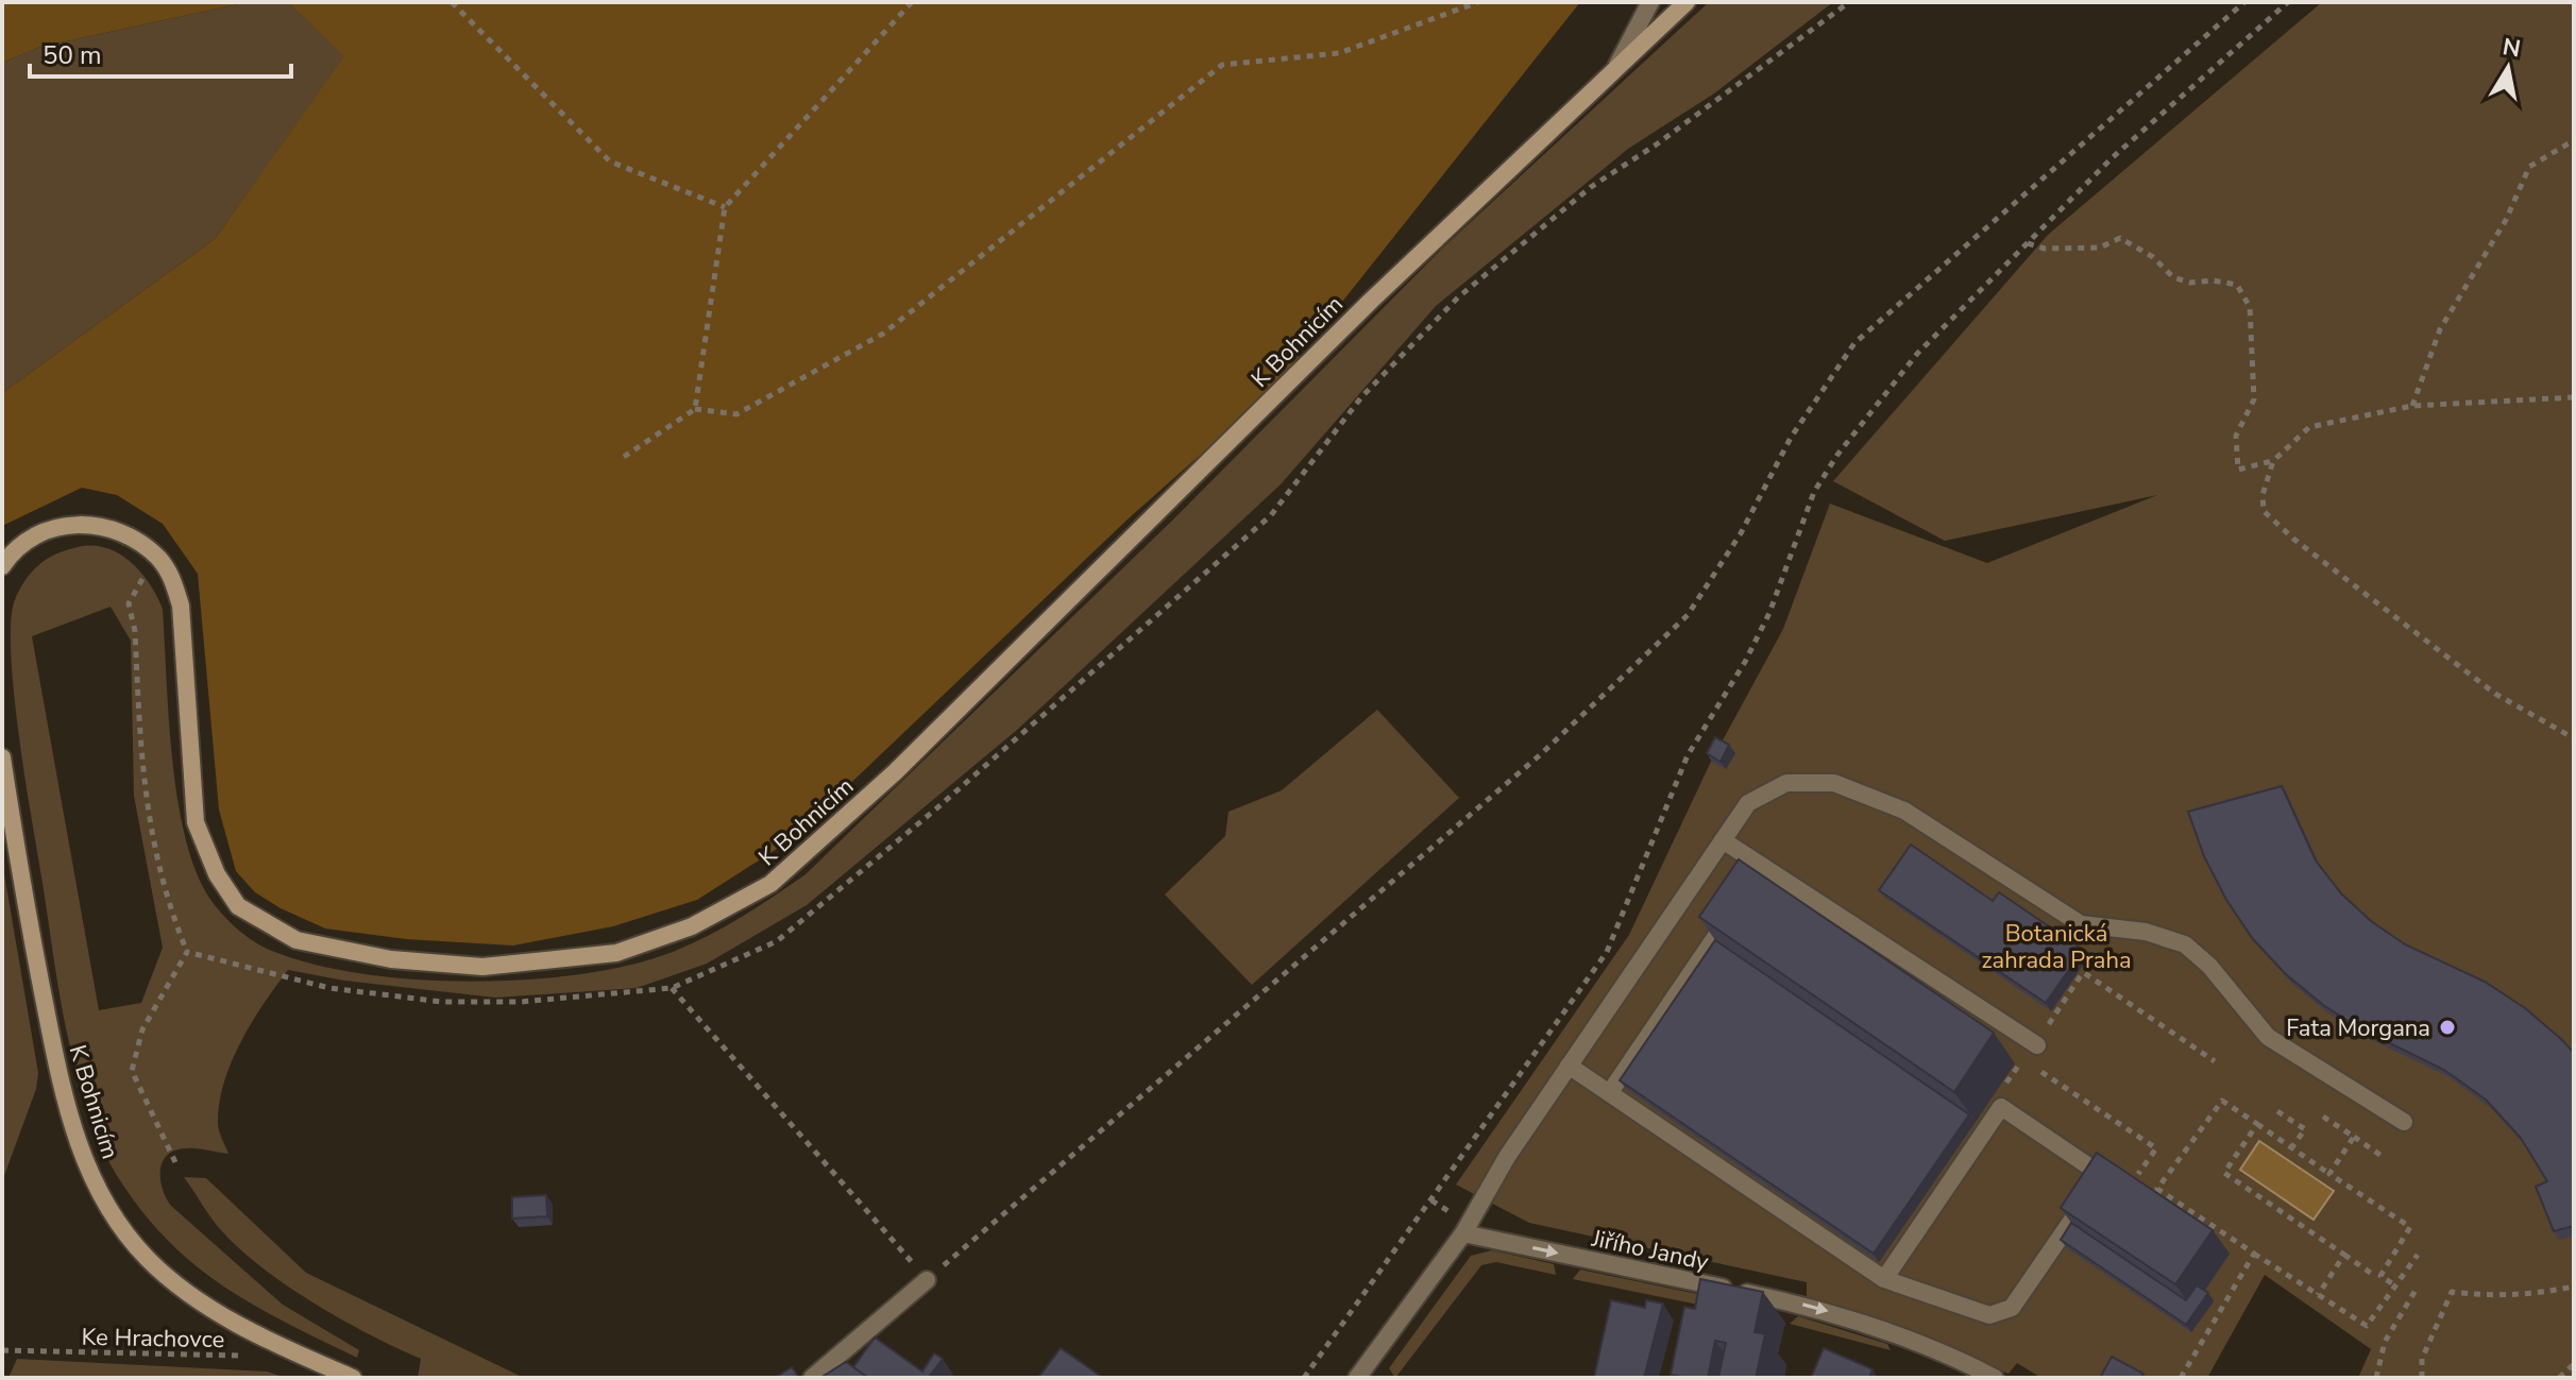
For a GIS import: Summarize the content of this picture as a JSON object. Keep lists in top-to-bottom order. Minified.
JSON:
{"streets":{"street":["K Bohnicím","Jiřího Jandy"],"path":["Ke Hrachovce"]},"parks":["Botanická zahrada Praha"],"places":["Fata Morgana"],"scale_bar":"50 m","north":"top"}
